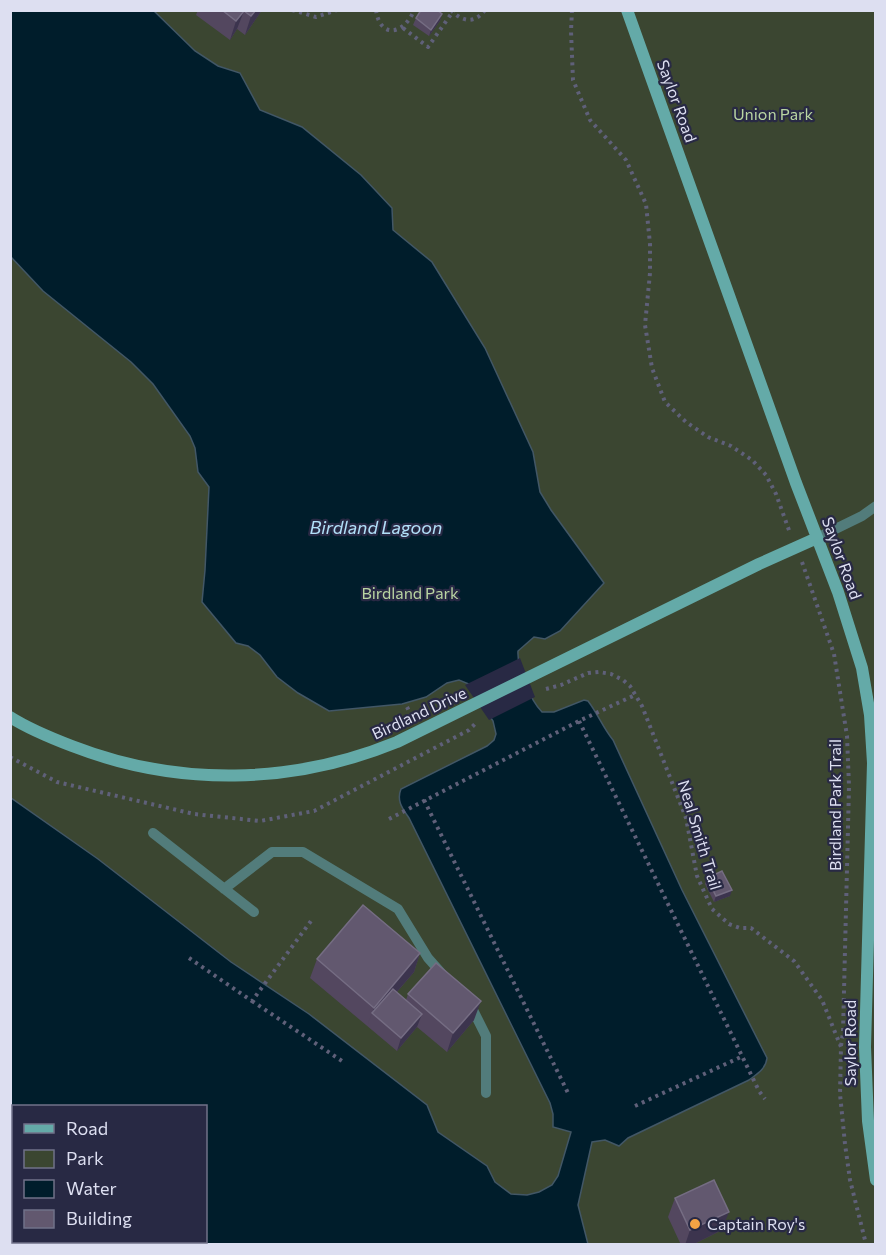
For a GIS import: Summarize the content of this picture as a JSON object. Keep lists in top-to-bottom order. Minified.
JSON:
{"streets":{"street":["Saylor Road","Birdland Drive"],"path":["Birdland Park Trail","Neal Smith Trail"]},"crossings":[["Saylor Road","Birdland Drive"],["Birdland Park Trail","Neal Smith Trail"]],"water":["Birdland Lagoon"],"parks":["Union Park","Birdland Park"],"places":["Captain Roy's"],"legend":["Road","Park","Water","Building"]}
